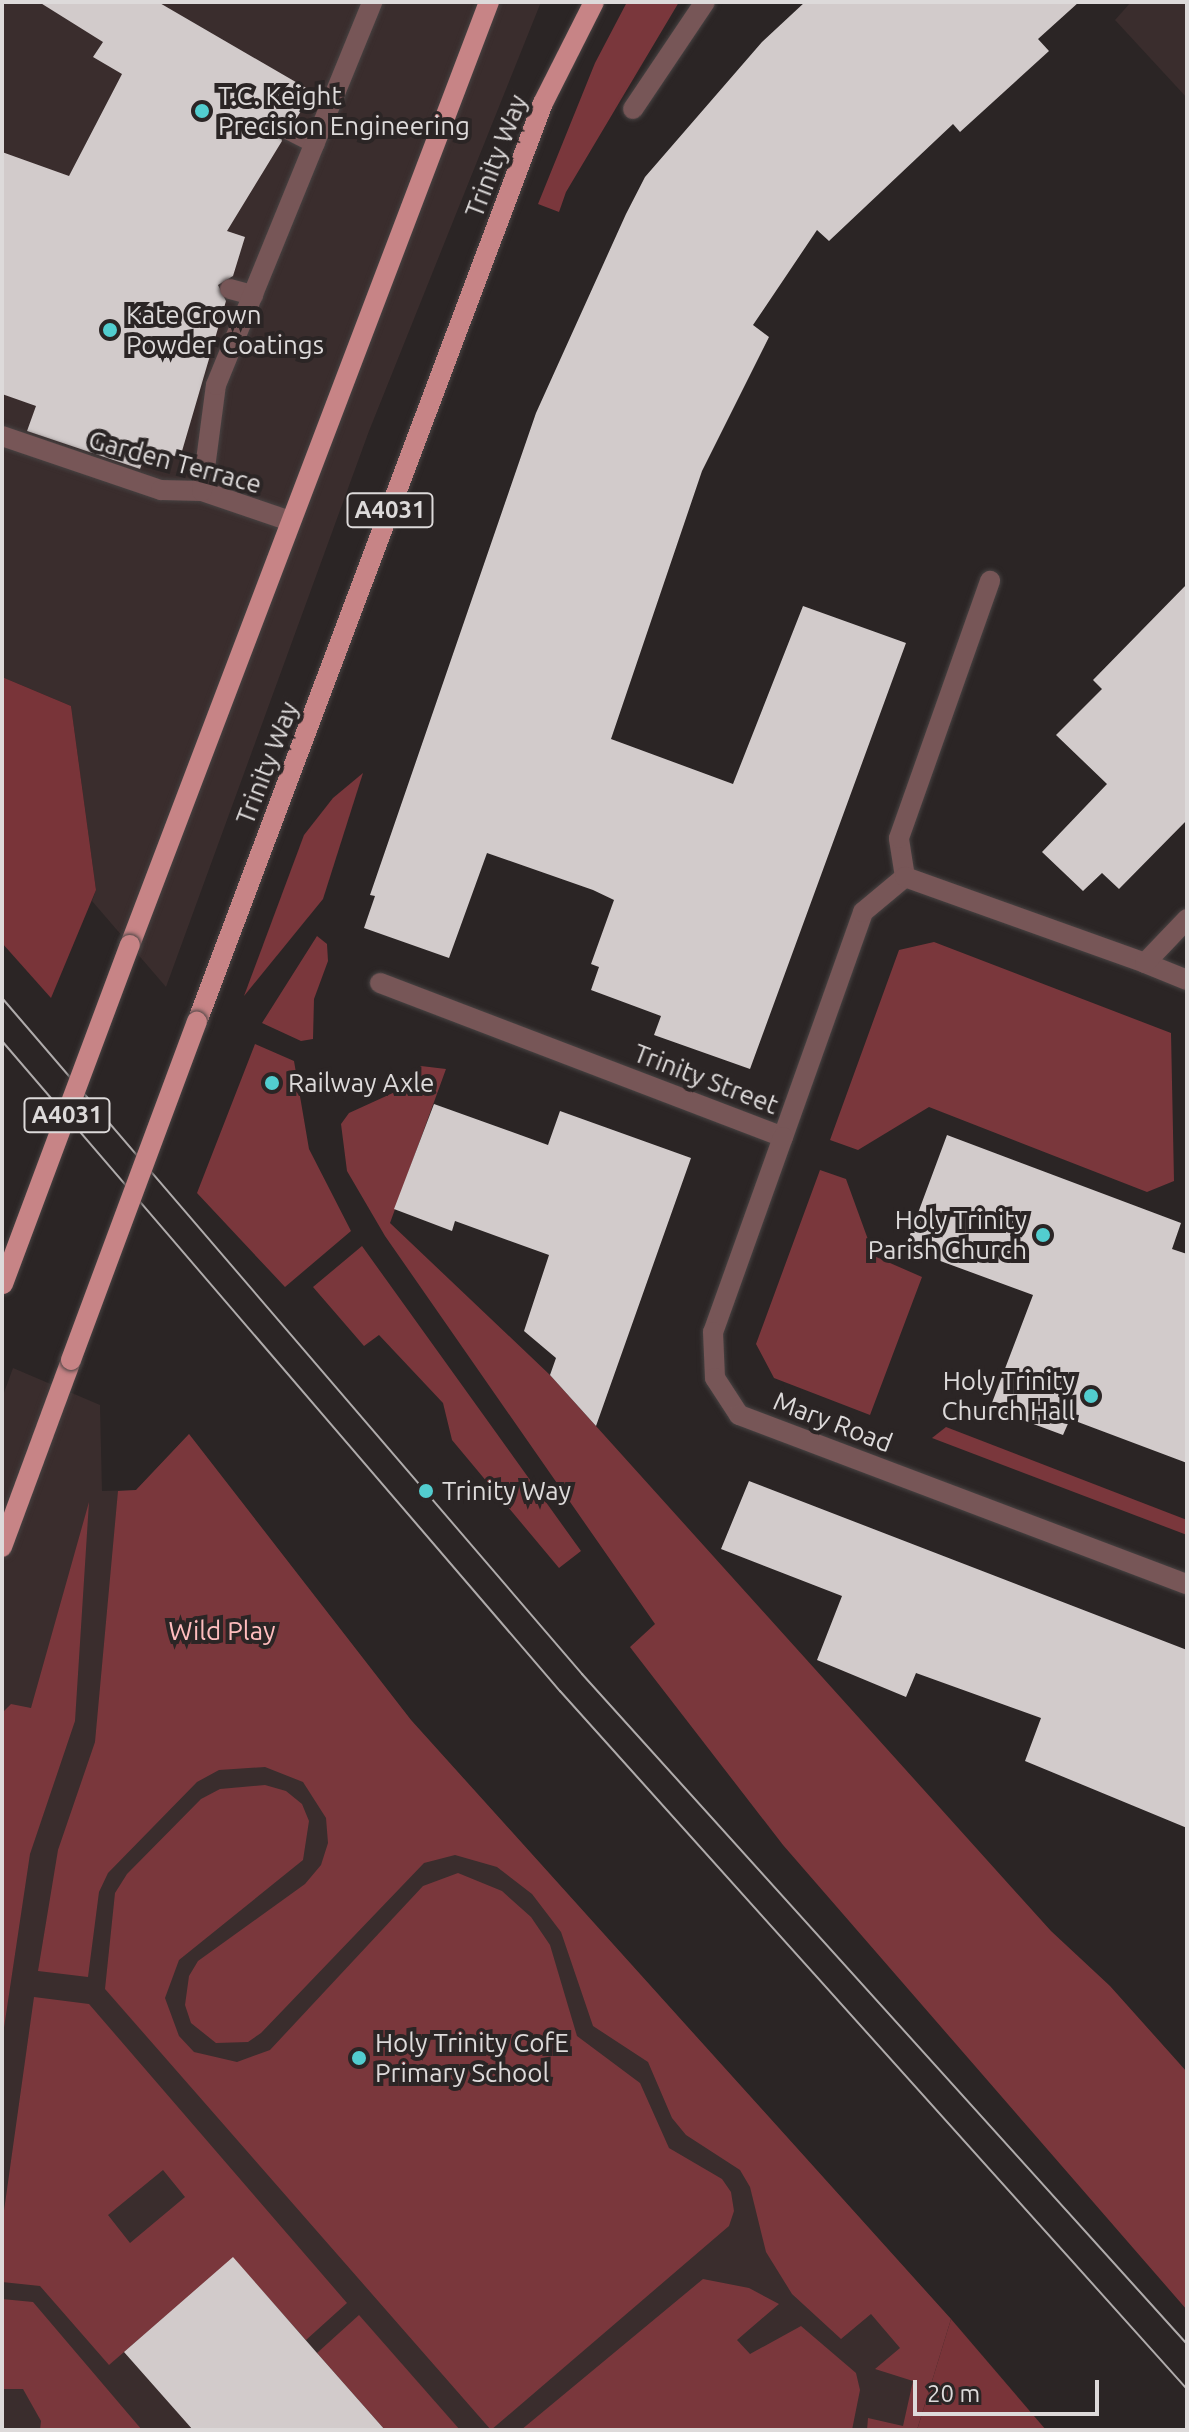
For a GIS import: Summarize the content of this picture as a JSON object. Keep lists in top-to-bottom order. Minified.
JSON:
{"streets":{"main road":["Trinity Way","A4031"],"street":["Garden Terrace","Trinity Street","Mary Road"]},"crossings":[["Garden Terrace","A4031"],["Trinity Street","Mary Road"]],"parks":["Wild Play"],"places":["T.C. Keight Precision Engineering","Kate Crown Powder Coatings","Railway Axle","Holy Trinity Parish Church","Holy Trinity Church Hall","Trinity Way","Holy Trinity CofE Primary School"],"scale_bar":"20 m"}
